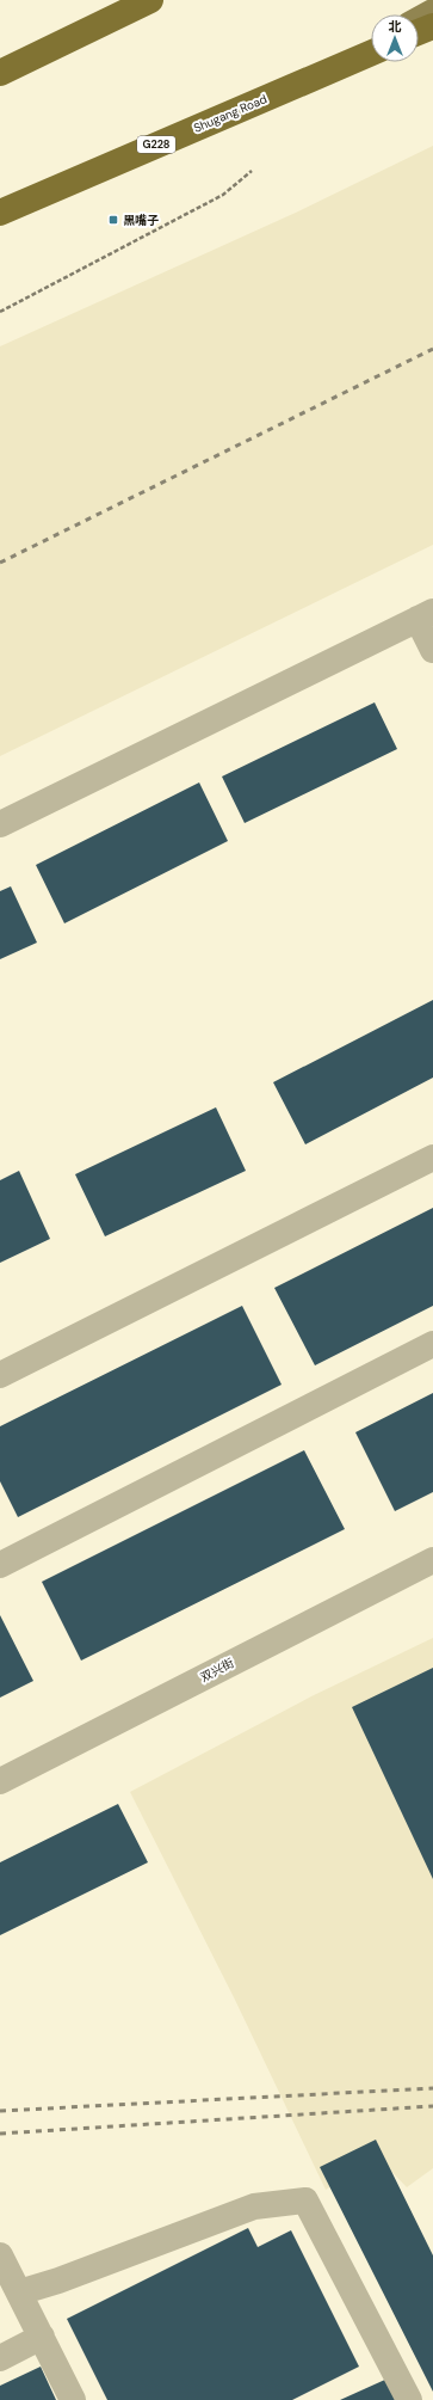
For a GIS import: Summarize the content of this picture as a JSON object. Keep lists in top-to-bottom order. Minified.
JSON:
{"streets":{"highway":["Shugang Road","G228"],"street":["双兴街"]},"places":{"transit":["黑嘴子"]},"north":"top"}
